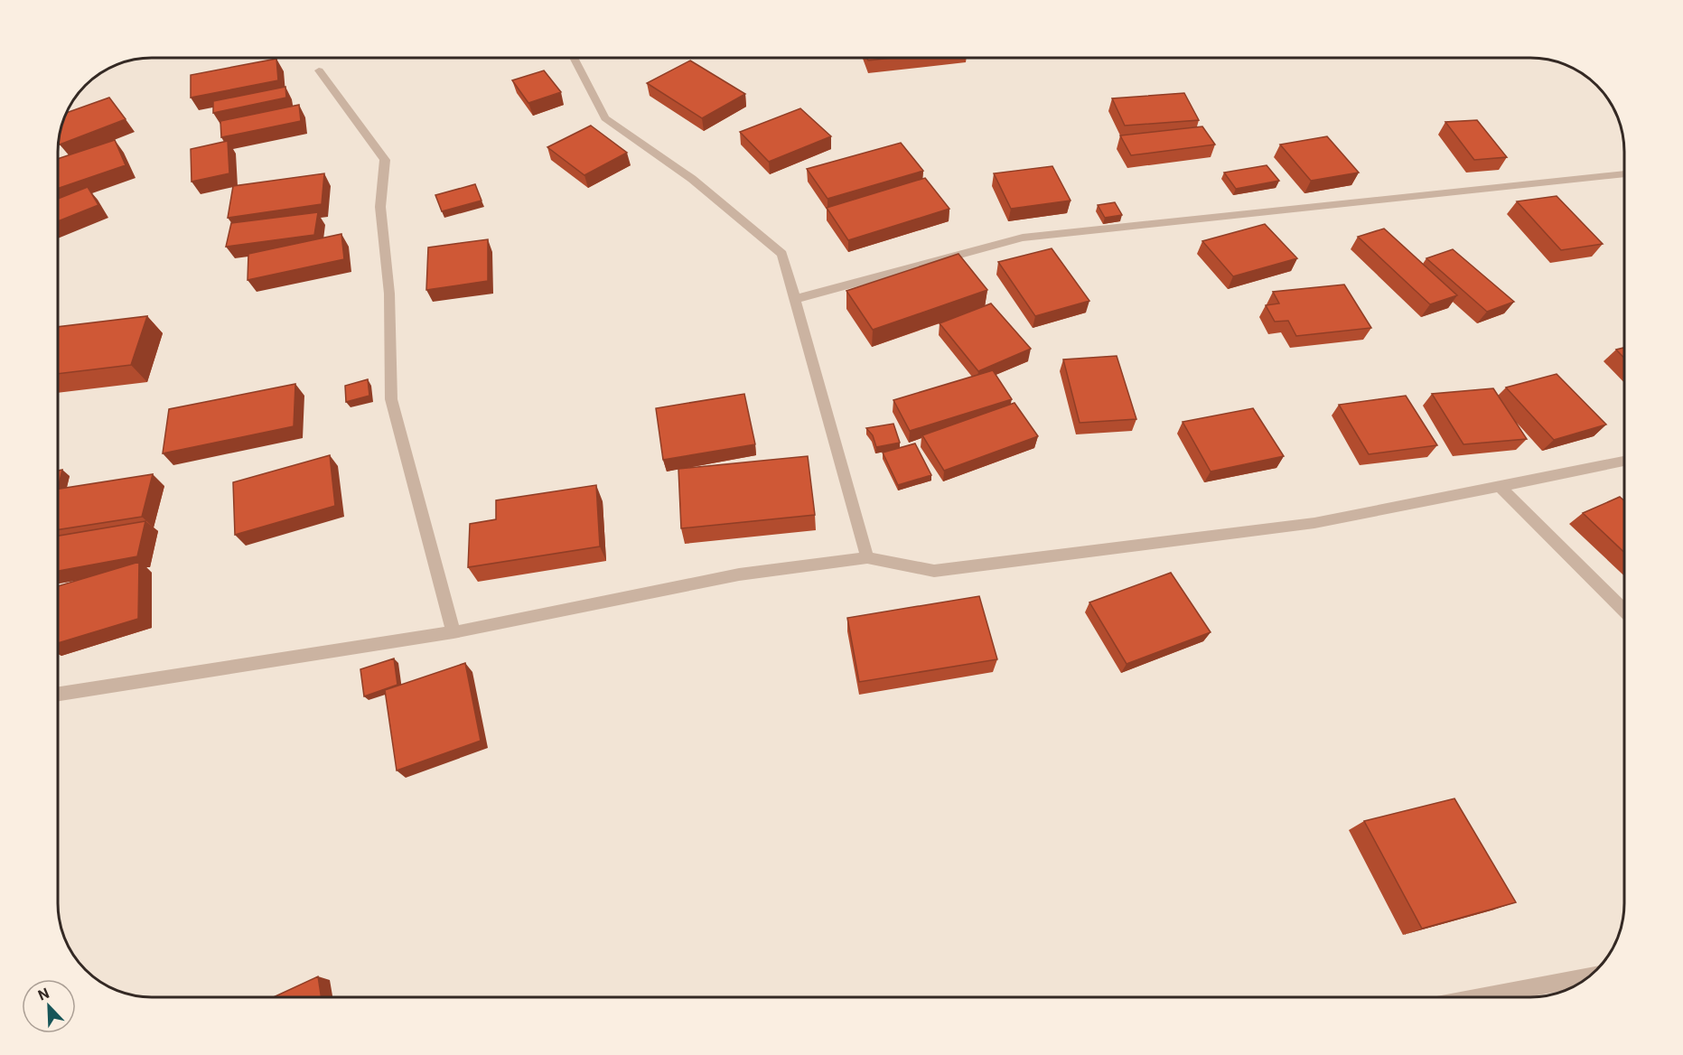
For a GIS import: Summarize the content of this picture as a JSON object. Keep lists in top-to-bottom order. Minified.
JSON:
{"north":"top left"}
